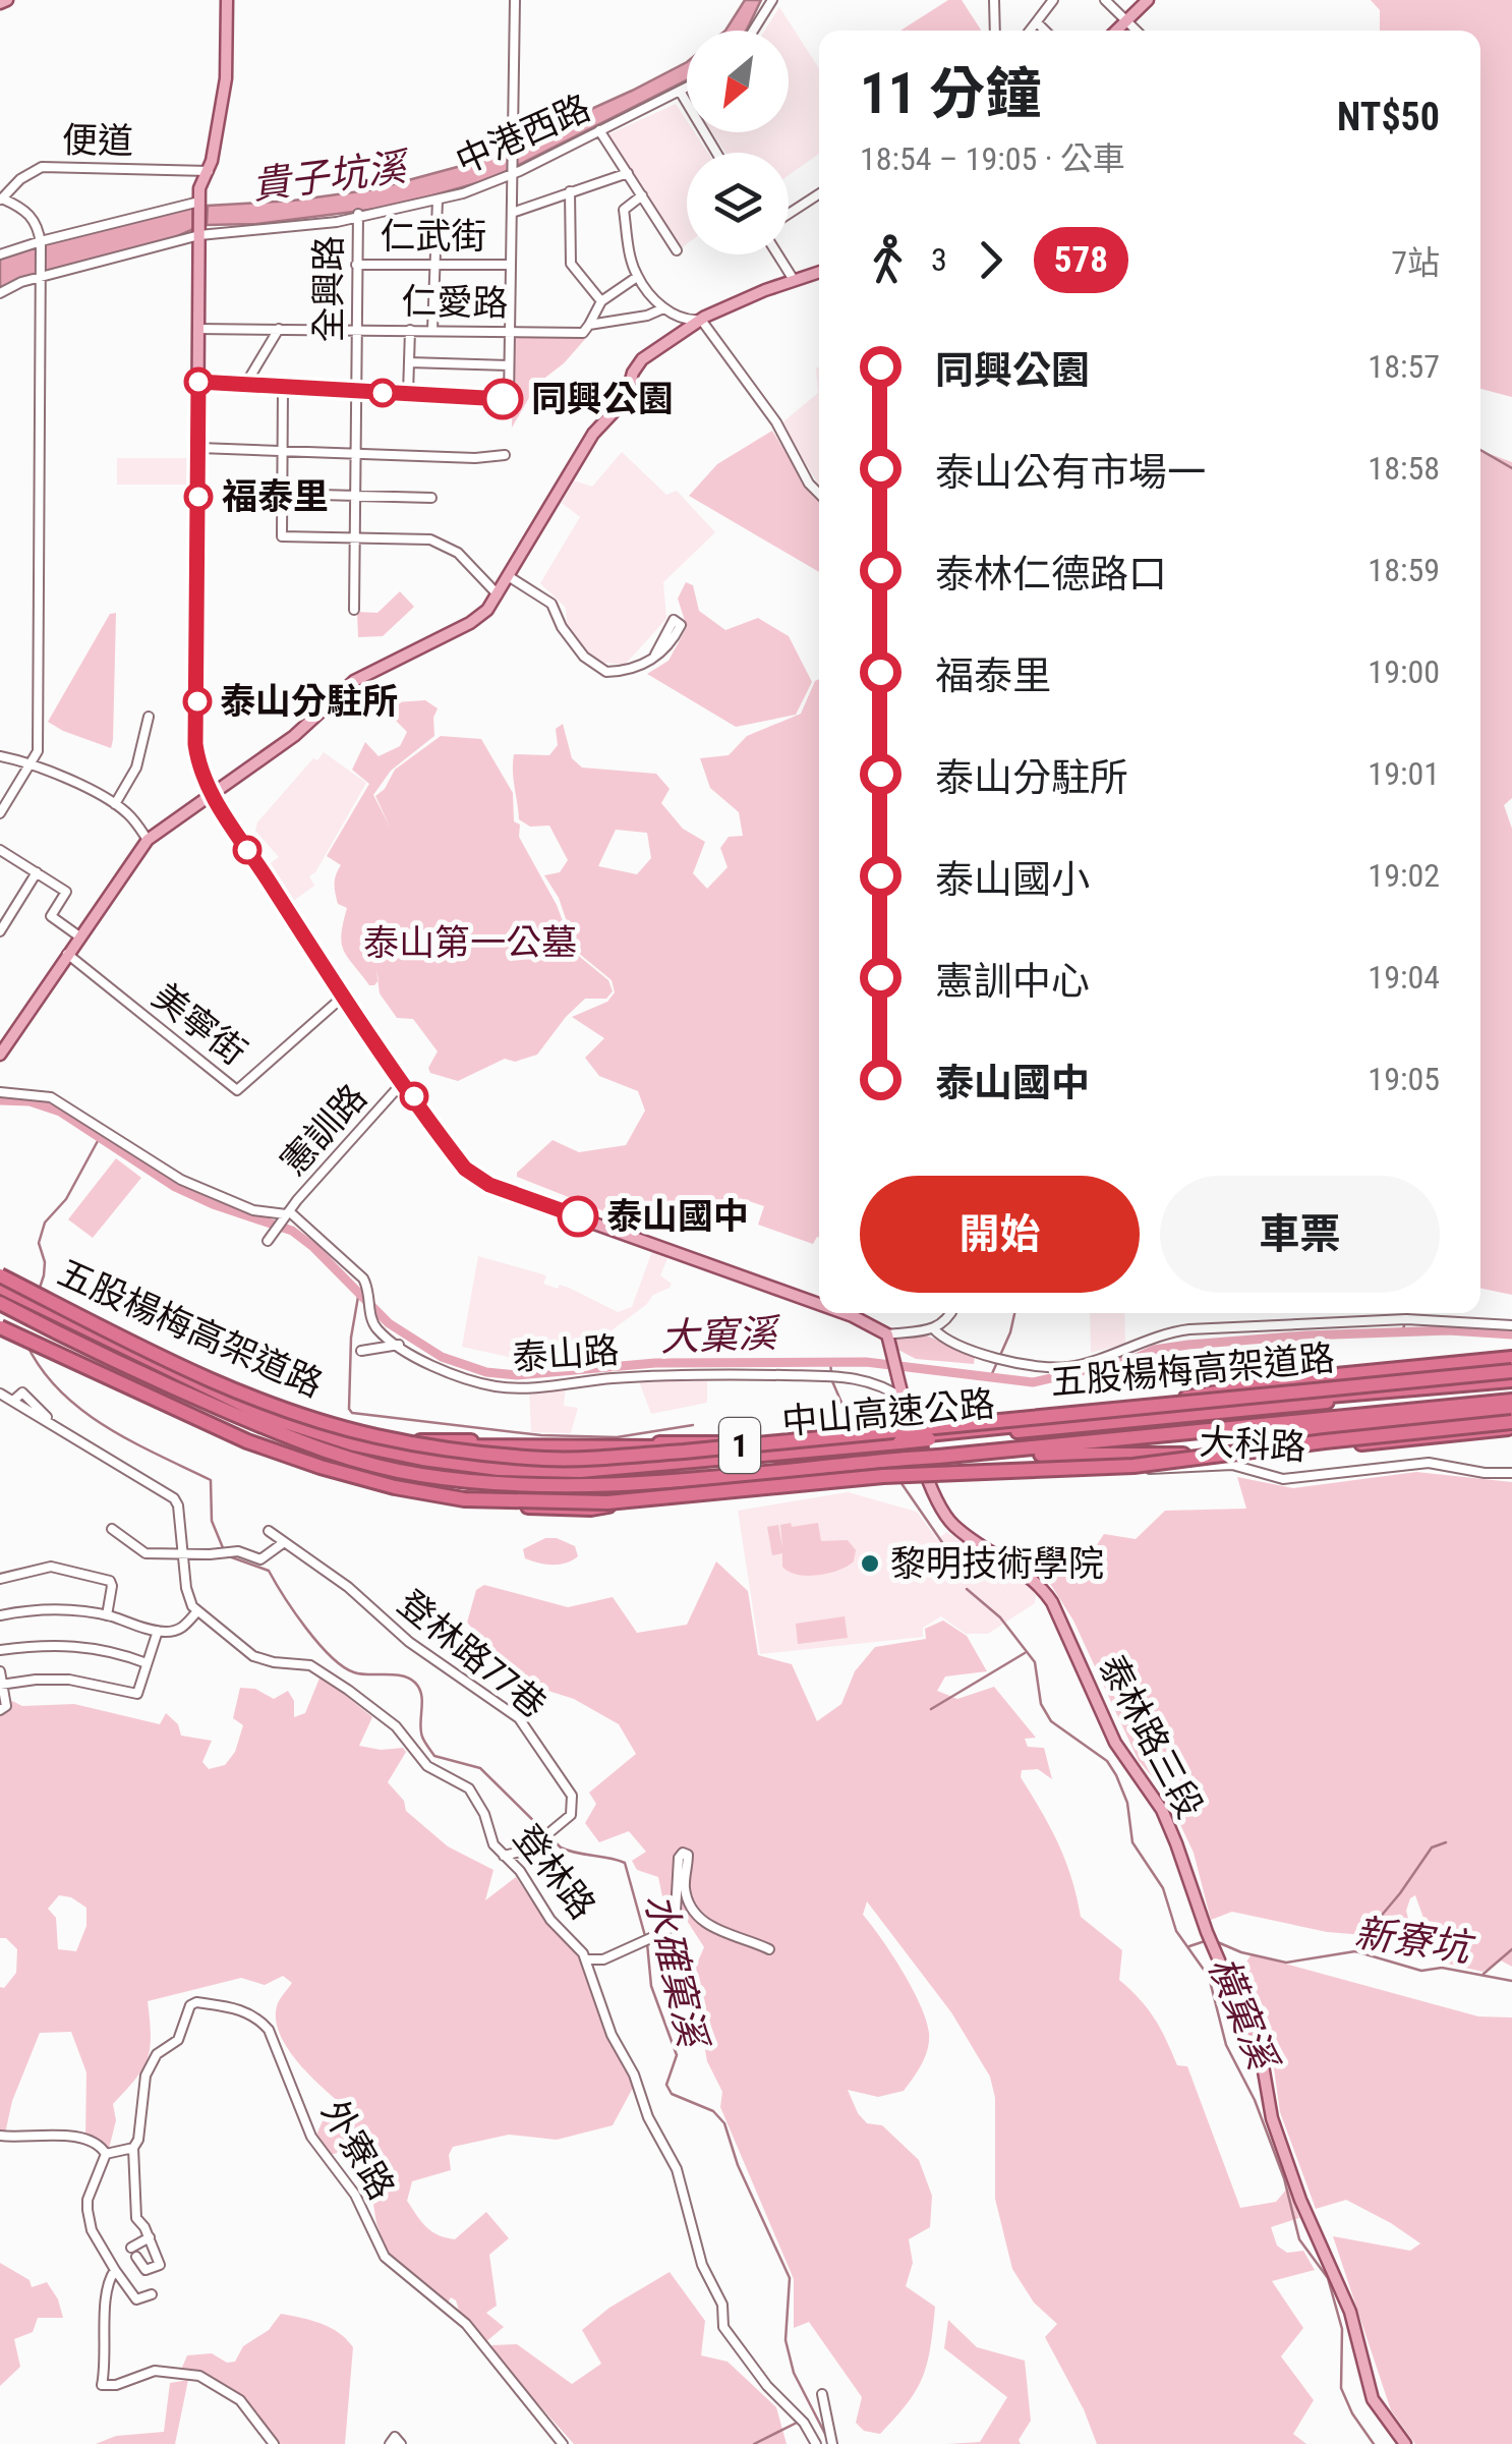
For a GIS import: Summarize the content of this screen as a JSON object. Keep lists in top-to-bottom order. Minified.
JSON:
{"streets":{"highway":["五股楊梅高架道路","中山高速公路","1"],"main road":["泰林路三段"],"street":["中港西路","便道","仁武街","全興路","仁愛路","美寧街","憲訓路","泰山路","大科路","登林路77巷","登林路","外寮路"]},"crossings":[["中港西路","全興路"],["仁武街","全興路"],["全興路","仁愛路"],["憲訓路","泰山路"],["五股楊梅高架道路","中山高速公路"],["泰山路","泰林路三段"],["大科路","泰林路三段"],["登林路77巷","登林路"]],"water":["貴子坑溪","大窠溪","新寮坑","水確窠溪","橫窠溪"],"parks":["泰山第一公墓"],"places":["同興公園","福泰里","泰山分駐所","泰山國中","黎明技術學院"],"lines":["bus line 578"],"north":"bottom left","page":{"heading":["11 分鐘","18:54 – 19:05 · 公車","NT$50"],"legs":["3","578","7站"],"list":[{"name":"同興公園","value":"18:57"},{"name":"泰山公有市場一","value":"18:58"},{"name":"泰林仁德路口","value":"18:59"},{"name":"福泰里","value":"19:00"},{"name":"泰山分駐所","value":"19:01"},{"name":"泰山國小","value":"19:02"},{"name":"憲訓中心","value":"19:04"},{"name":"泰山國中","value":"19:05"}],"buttons":["開始","車票"]}}
